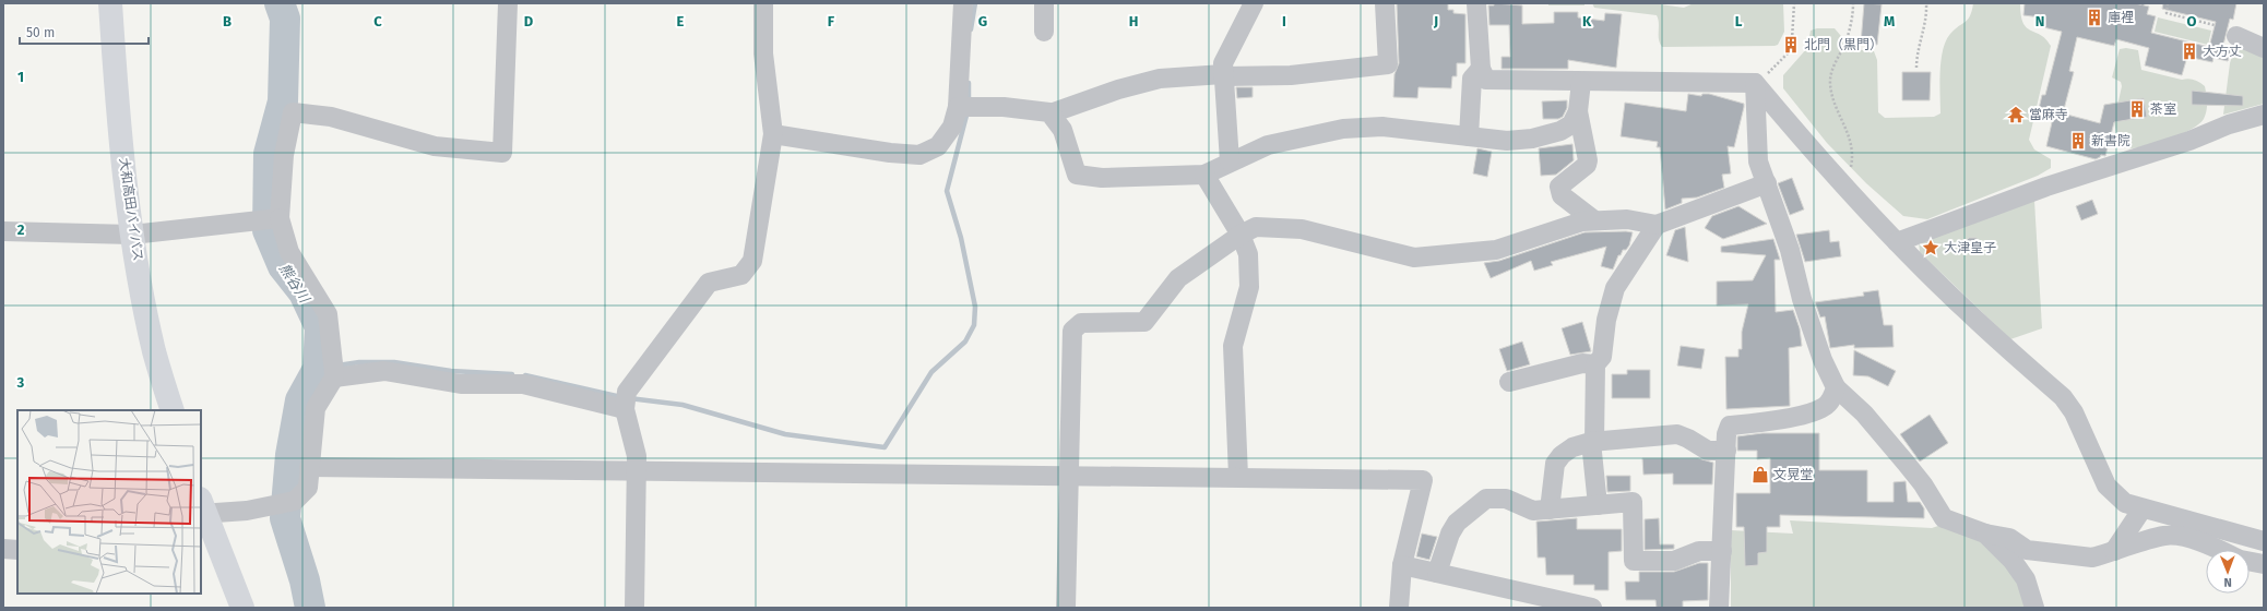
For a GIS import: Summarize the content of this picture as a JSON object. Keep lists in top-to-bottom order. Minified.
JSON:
{"streets":{"highway":["大和高田バイパス"]},"water":["熊谷川"],"places":{"building":["庫裡","北門（黒門）","大方丈","茶室","新書院"],"temple":["當麻寺"],"place":["大津皇子"],"shop":["文晃堂"]},"scale_bar":"50 m","north":"bottom","grid":{"columns":["B","C","D","E","F","G","H","I","J","K","L","M","N","O"],"rows":["1","2","3"]}}
